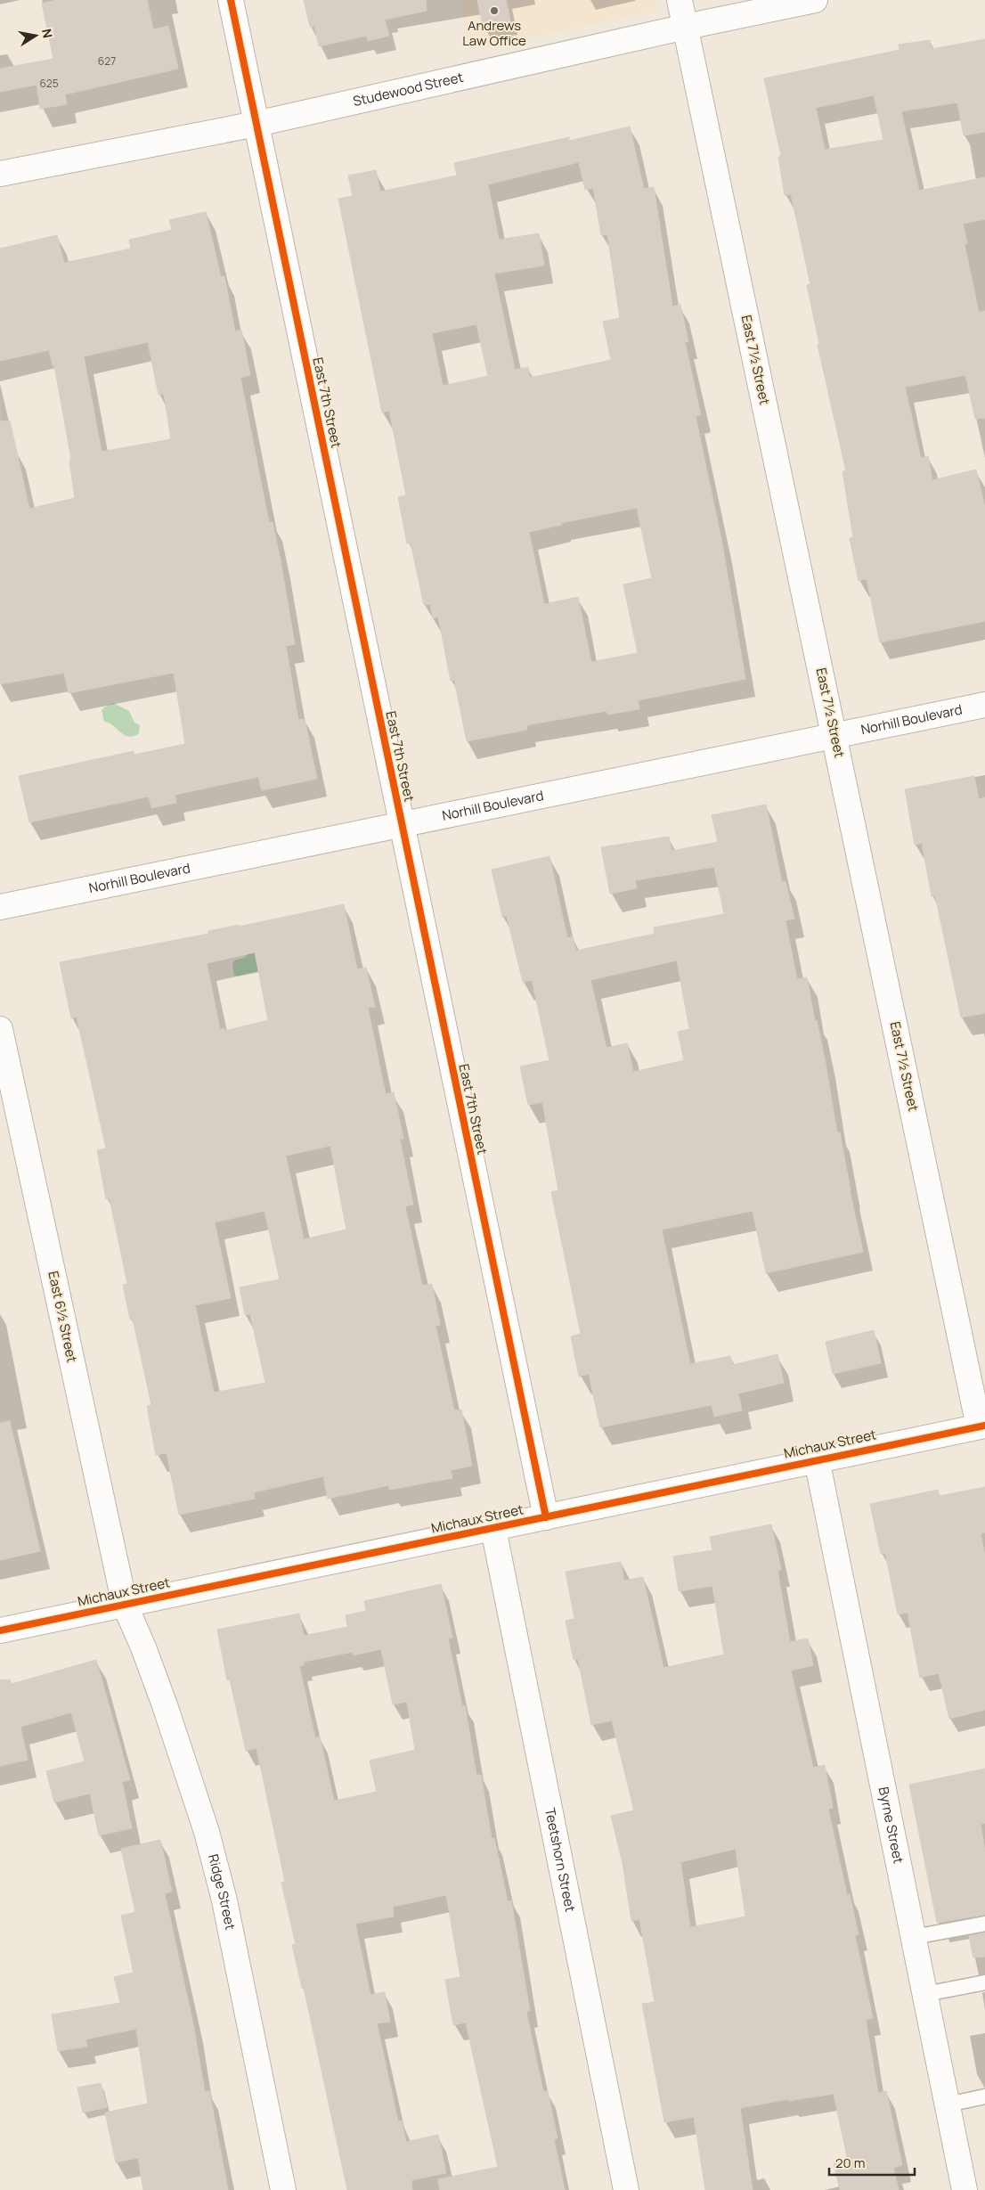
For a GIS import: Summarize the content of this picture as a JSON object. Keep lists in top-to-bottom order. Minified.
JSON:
{"streets":{"street":["Studewood Street","East 7½ Street","East 7th Street","Norhill Boulevard","East 6½ Street","Michaux Street","Byrne Street","Teetshorn Street","Ridge Street"]},"crossings":[["Studewood Street","East 7½ Street"],["Studewood Street","East 7th Street"],["East 7½ Street","Norhill Boulevard"],["East 7½ Street","Michaux Street"],["East 7th Street","Norhill Boulevard"],["East 7th Street","Michaux Street"],["East 6½ Street","Michaux Street"],["East 6½ Street","Ridge Street"],["Michaux Street","Byrne Street"],["Michaux Street","Teetshorn Street"],["Michaux Street","Ridge Street"]],"places":["Andrews Law Office"],"house_numbers":["627","625"],"scale_bar":"20 m","north":"right"}
